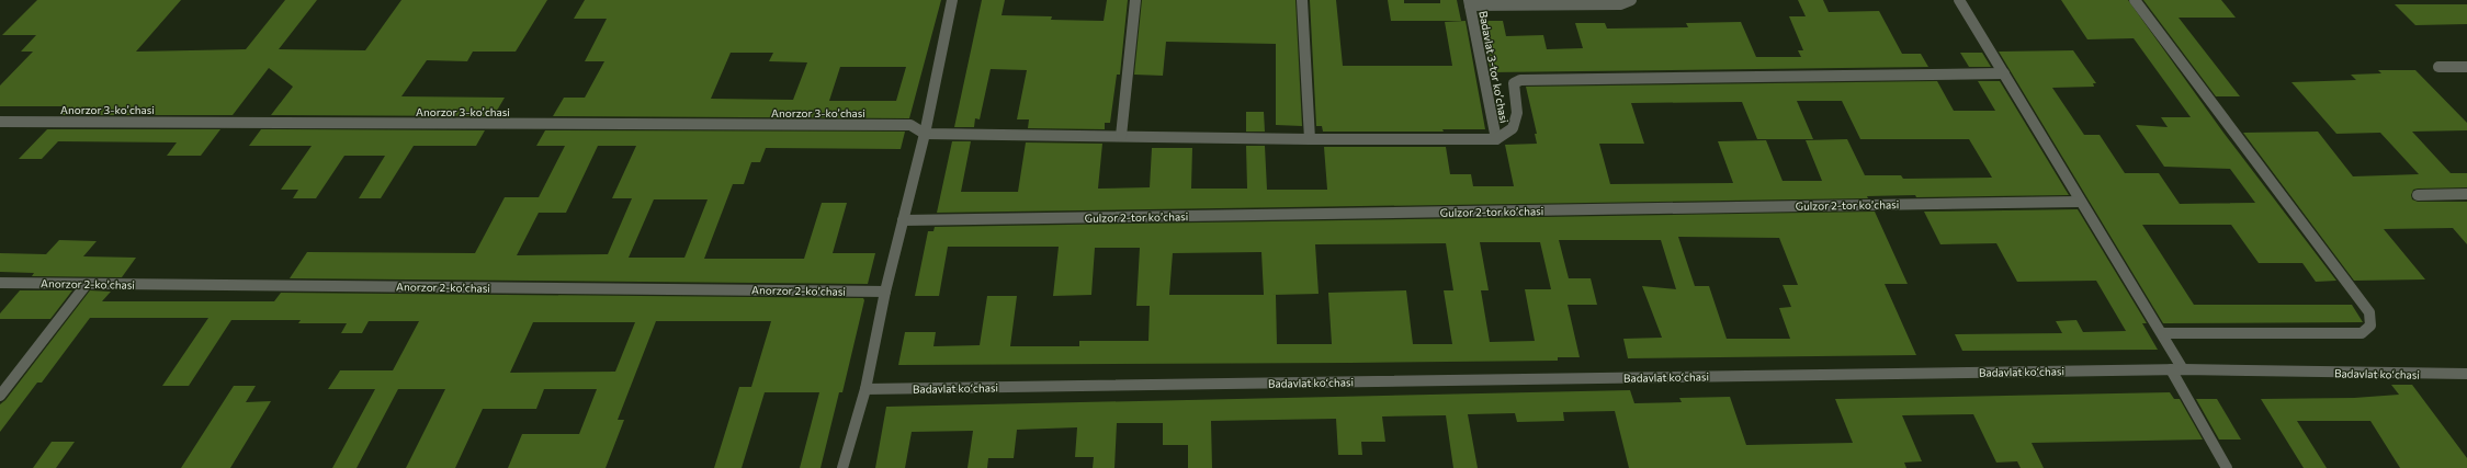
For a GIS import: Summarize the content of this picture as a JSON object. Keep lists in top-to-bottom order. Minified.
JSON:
{"streets":{"street":["Badavlat 3-tor koʼchasi","Аnorzor 3-koʼchasi","Gulzor 2-tor koʼchasi","Аnorzor 2-koʼchasi","Badavlat koʻchasi"]}}
